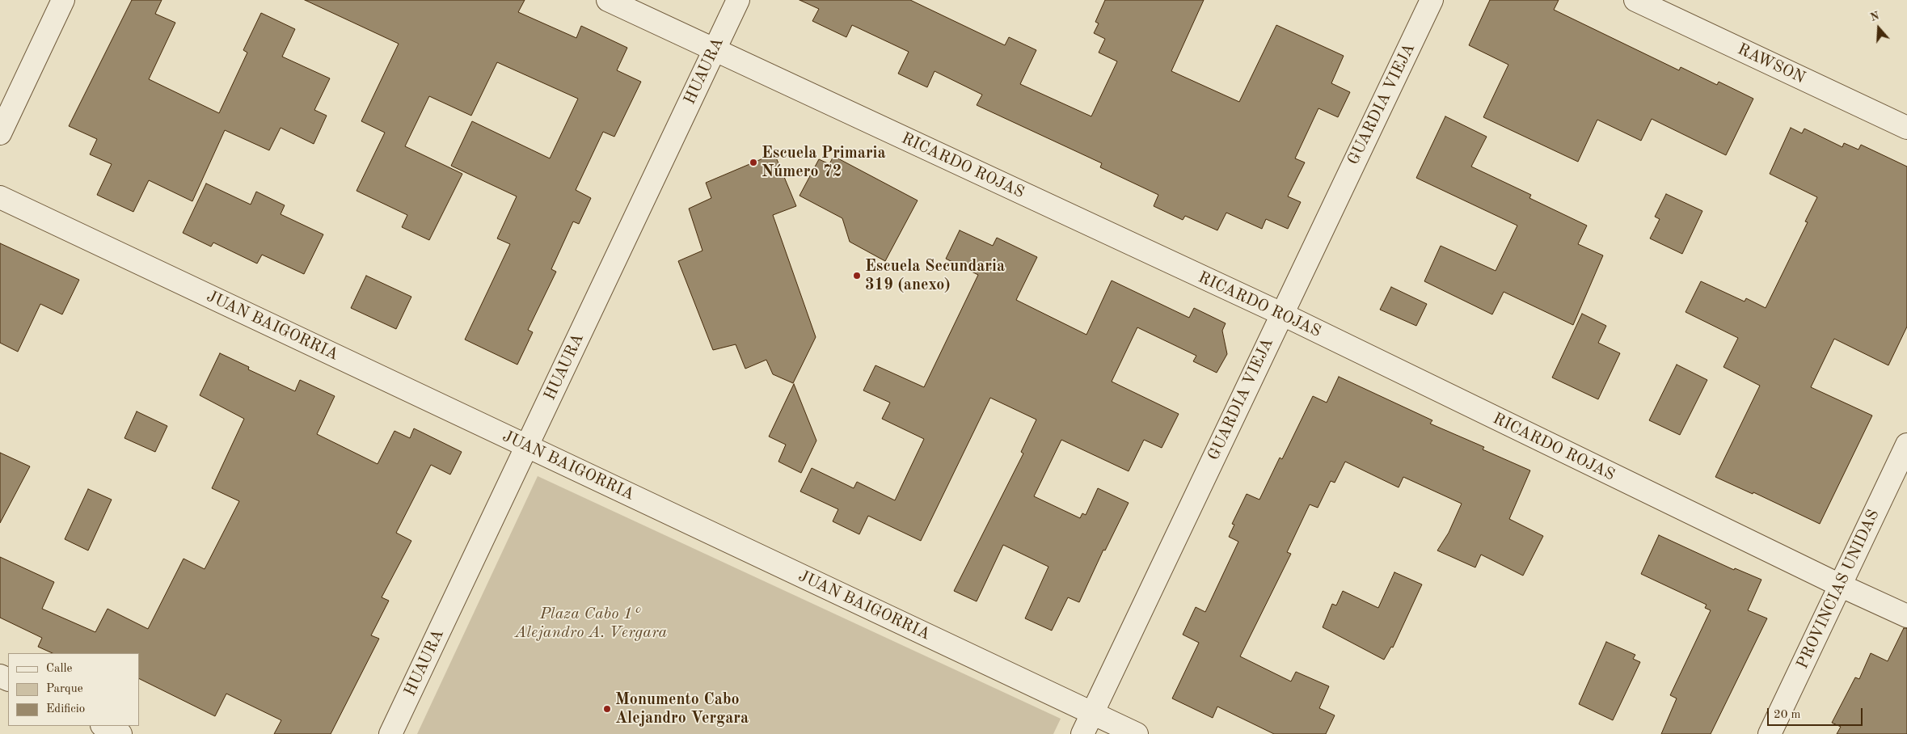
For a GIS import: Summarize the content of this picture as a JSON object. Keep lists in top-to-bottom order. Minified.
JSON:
{"streets":{"street":["RAWSON","HUAURA","GUARDIA VIEJA","RICARDO ROJAS","JUAN BAIGORRIA","PROVINCIAS UNIDAS"]},"crossings":[["HUAURA","RICARDO ROJAS"],["HUAURA","JUAN BAIGORRIA"],["GUARDIA VIEJA","RICARDO ROJAS"],["GUARDIA VIEJA","JUAN BAIGORRIA"],["RICARDO ROJAS","PROVINCIAS UNIDAS"]],"parks":["Plaza Cabo 1° Alejandro A. Vergara"],"places":["Escuela Primaria Número 72","Escuela Secundaria 319 (anexo)","Monumento Cabo Alejandro Vergara"],"legend":["Calle","Parque","Edificio"],"scale_bar":"20 m","north":"top"}
